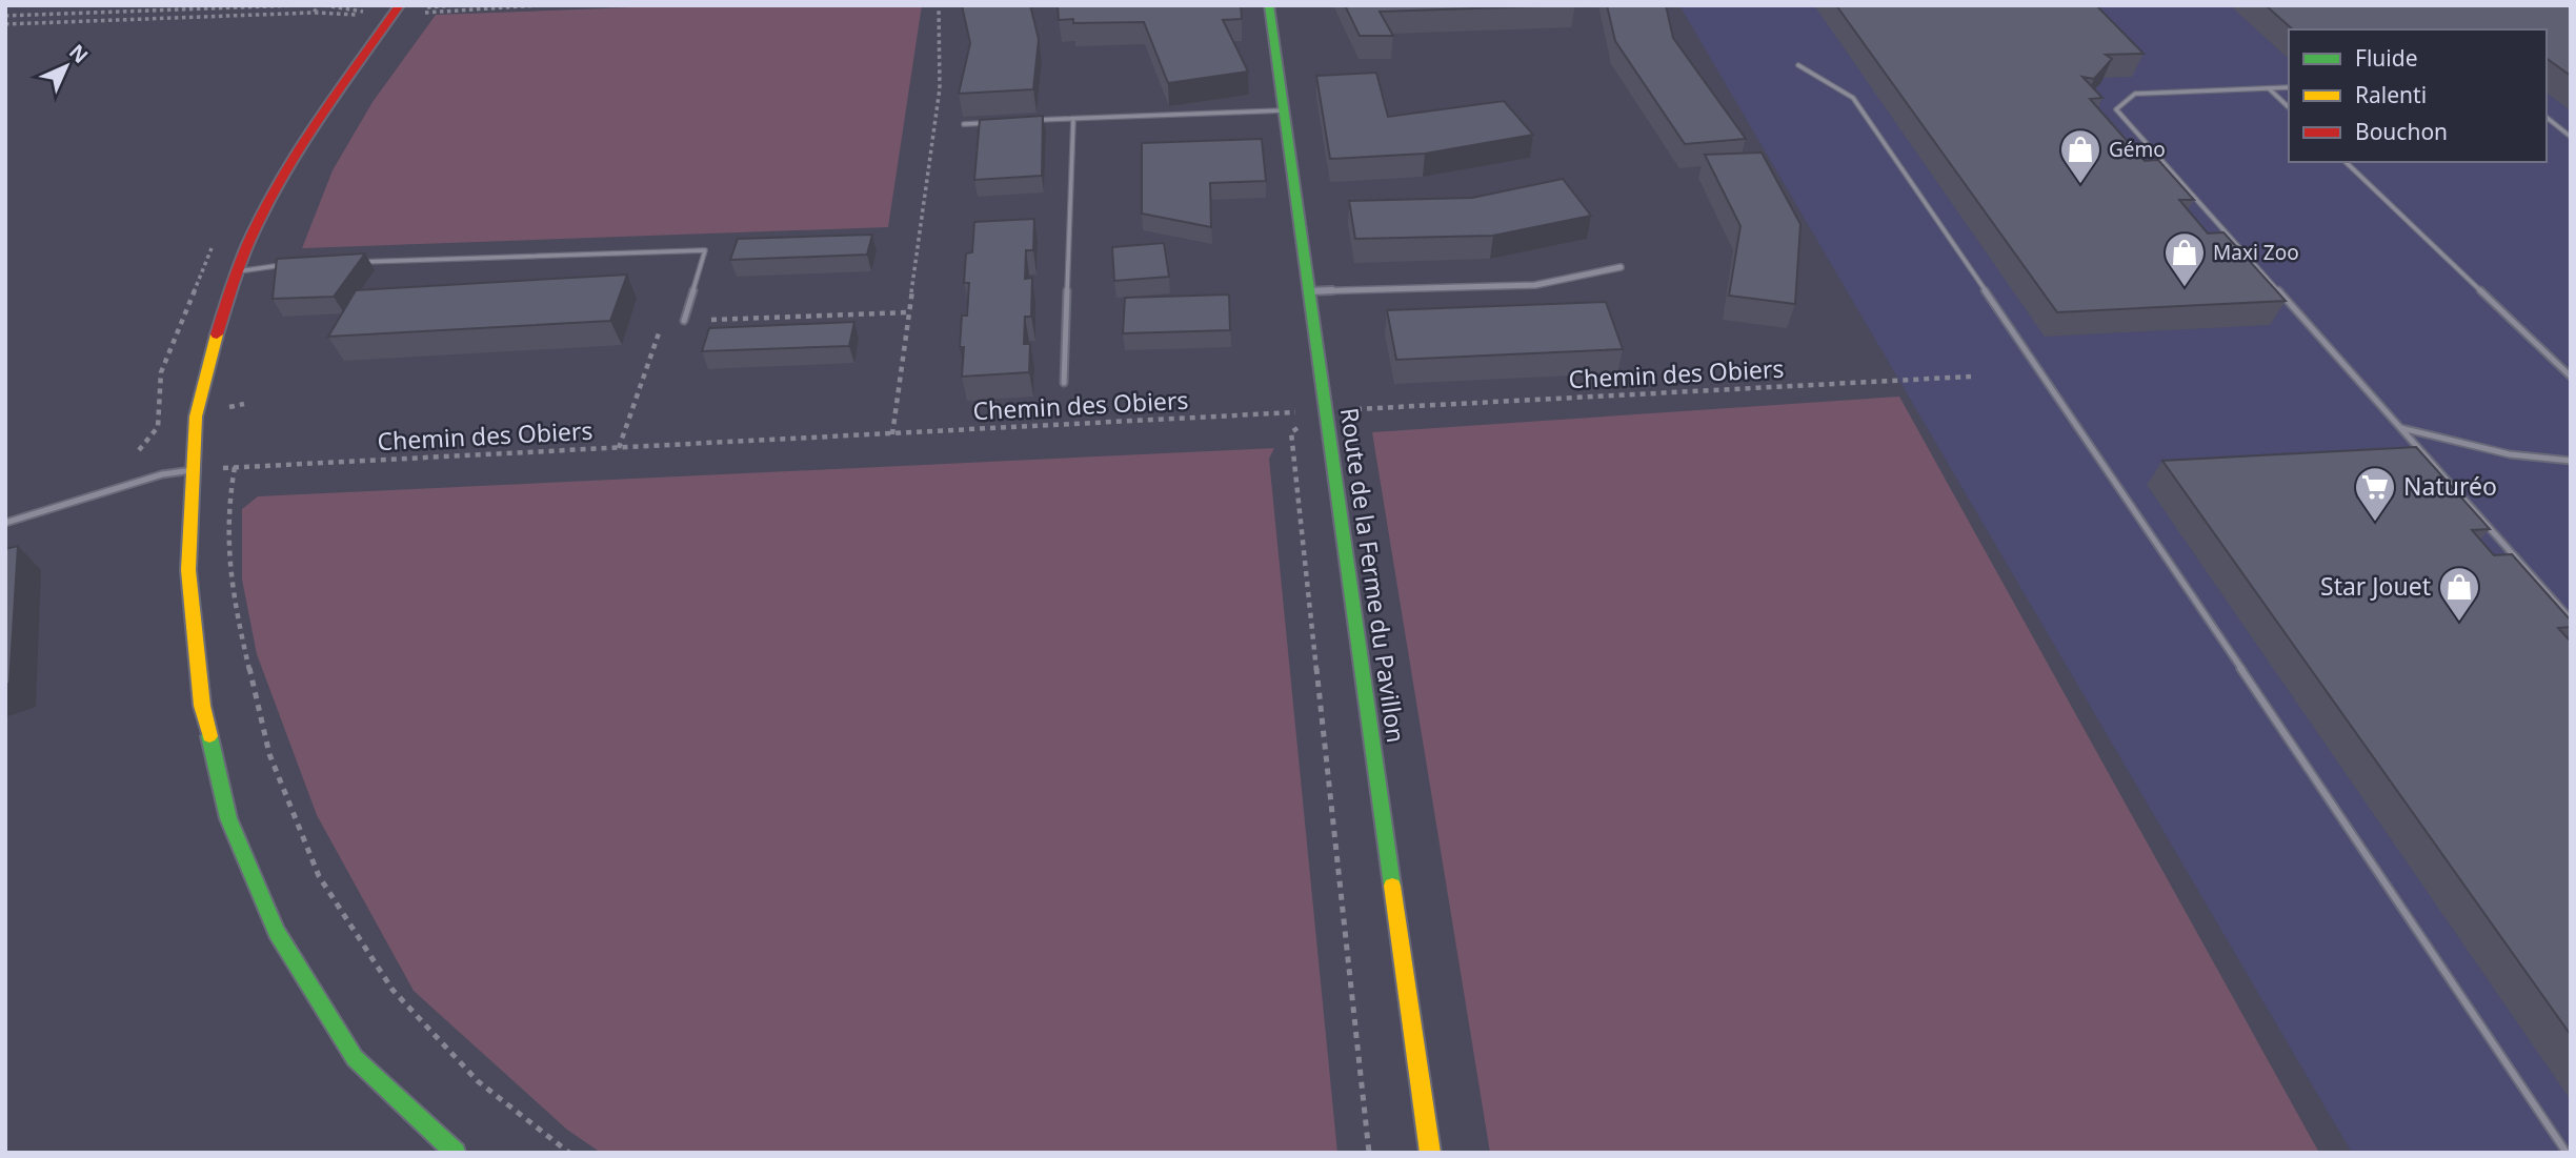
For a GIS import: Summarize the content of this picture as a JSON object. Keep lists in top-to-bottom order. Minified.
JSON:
{"streets":{"street":["Route de la Ferme du Pavillon"],"path":["Chemin des Obiers"]},"crossings":[["Chemin des Obiers","Route de la Ferme du Pavillon"]],"places":{"shop":["Gémo","Maxi Zoo","Star Jouet"],"supermarket":["Naturéo"]},"legend":["Fluide","Ralenti","Bouchon"],"north":"top right"}
